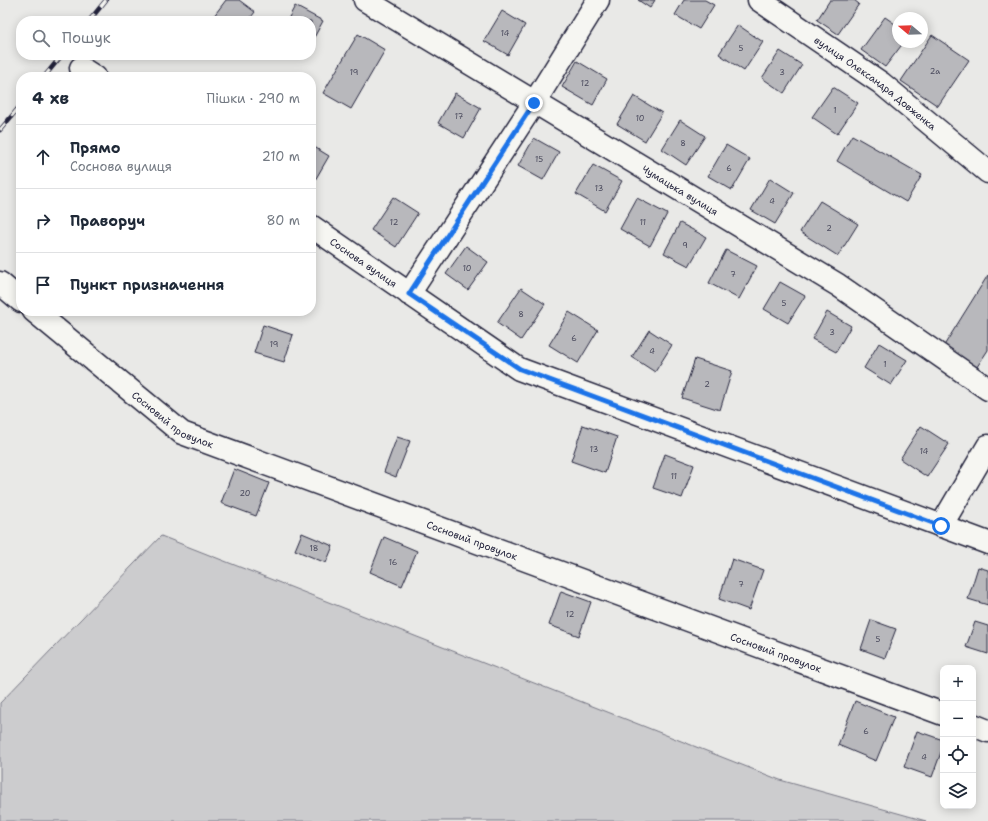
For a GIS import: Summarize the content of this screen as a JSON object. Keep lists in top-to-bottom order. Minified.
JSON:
{"streets":{"street":["вулиця Олександра Довженка","Чумацька вулиця","Соснова вулиця","Сосновий провулок"]},"house_numbers":["14","5","2а","19","3","12","1","17","10","8","15","6","13","4","12","11","2","9","10","7","5","8","3","6","19","4","1","2","13","14","11","20","18","16","7","12","5","6","4"],"north":"left","page":{"search":"Пошук","heading":["4 хв","Пішки · 290 m"],"list":[["Прямо","Соснова вулиця","210 m"],["Праворуч","80 m"],"Пункт призначення"],"map_buttons":["+","−"]}}
